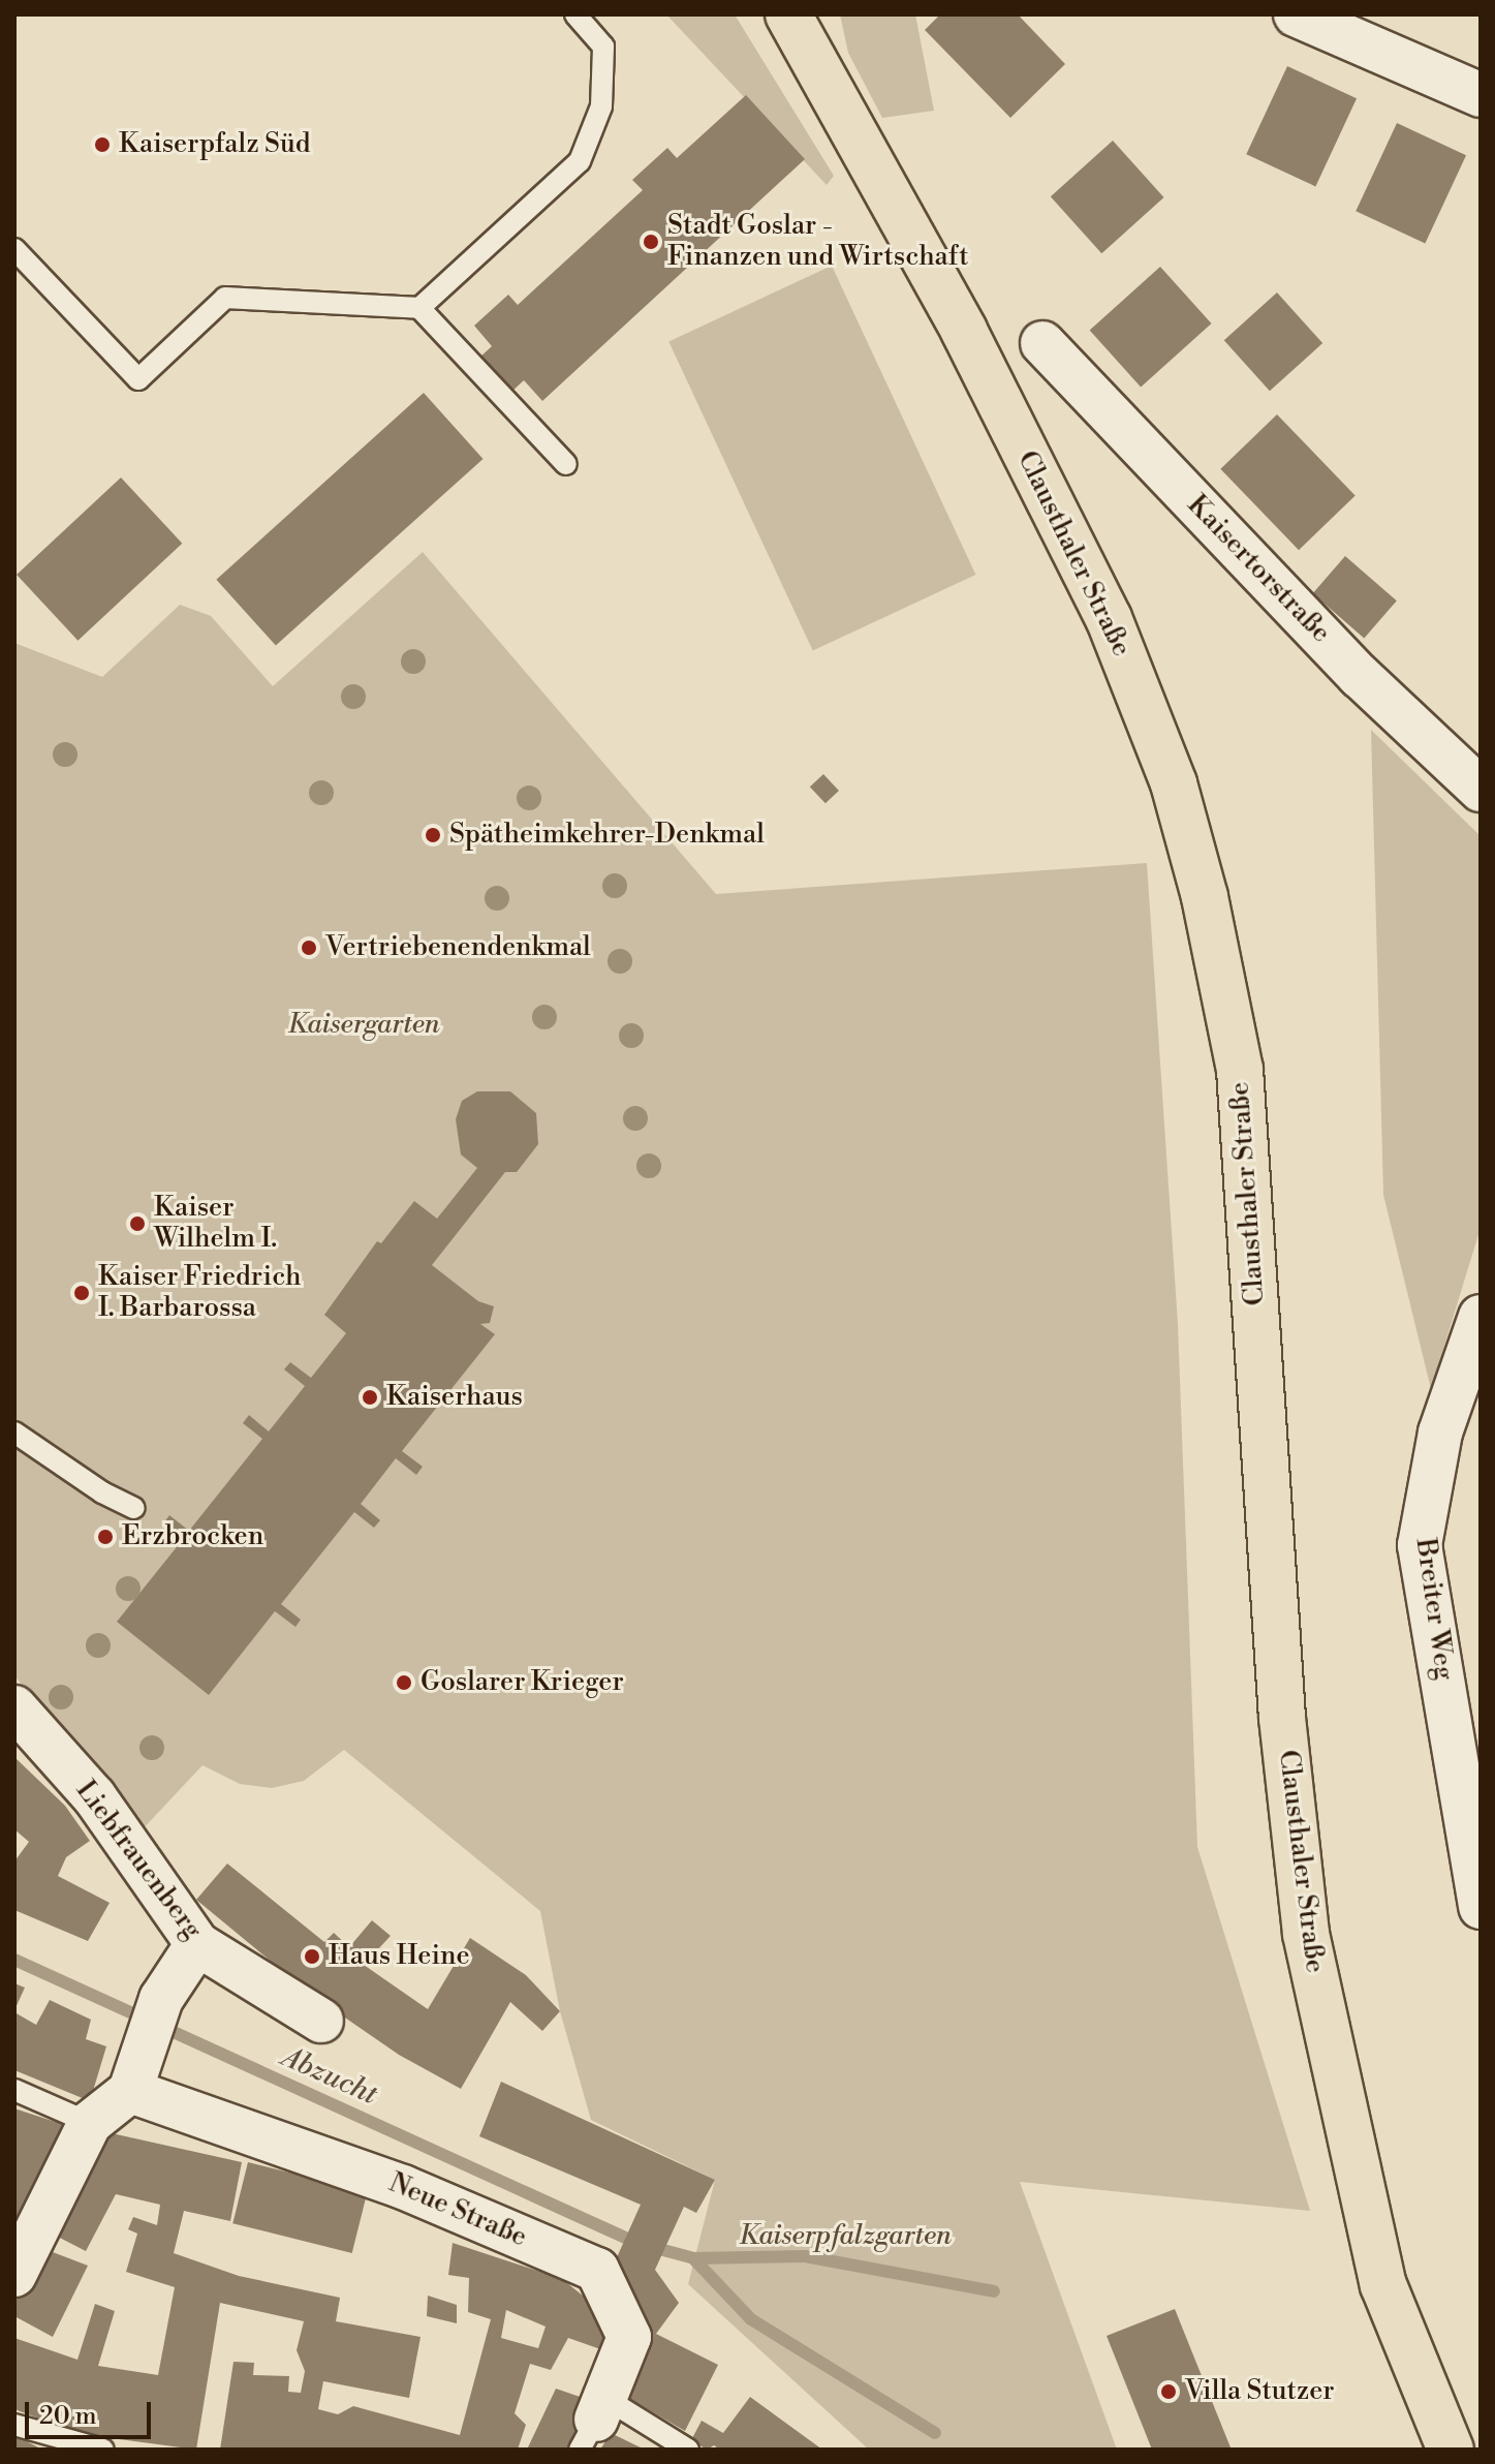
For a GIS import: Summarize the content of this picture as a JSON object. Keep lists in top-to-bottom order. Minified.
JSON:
{"streets":{"main road":["Clausthaler Straße"],"street":["Kaisertorstraße","Breiter Weg","Liebfrauenberg","Neue Straße"]},"water":["Abzucht"],"parks":["Kaisergarten","Kaiserpfalzgarten"],"places":["Kaiserpfalz Süd","Stadt Goslar - Finanzen und Wirtschaft","Spätheimkehrer-Denkmal","Vertriebenendenkmal","Kaiser Wilhelm I.","Kaiser Friedrich I. Barbarossa","Kaiserhaus","Erzbrocken","Goslarer Krieger","Haus Heine","Villa Stutzer"],"scale_bar":"20 m"}
